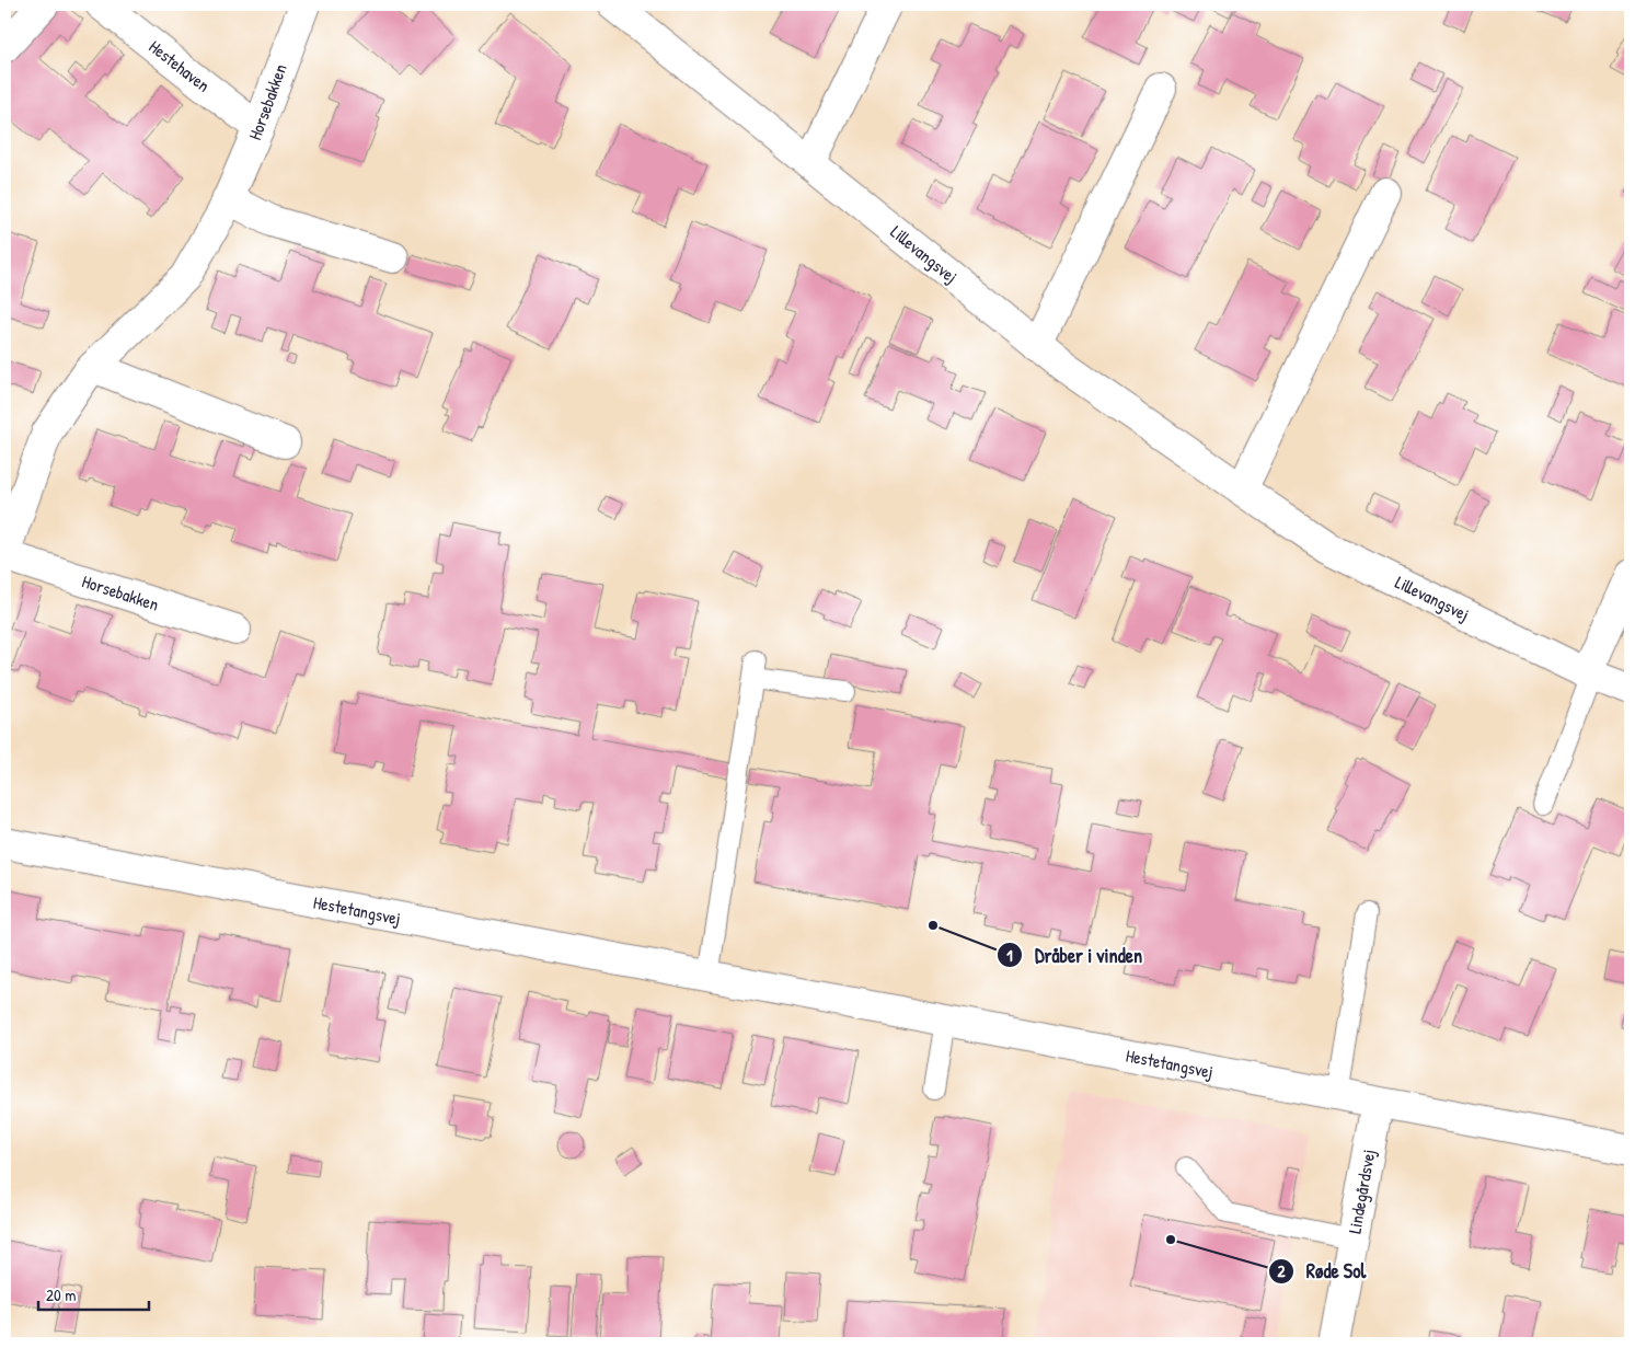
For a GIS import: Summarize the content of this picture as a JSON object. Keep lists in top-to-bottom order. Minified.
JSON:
{"streets":{"street":["Hestehaven","Horsebakken","Lillevangsvej","Hestetangsvej","Lindegårdsvej"]},"crossings":[["Hestehaven","Horsebakken"],["Hestetangsvej","Lindegårdsvej"]],"places":["Dråber i vinden","Røde Sol"],"scale_bar":"20 m"}
